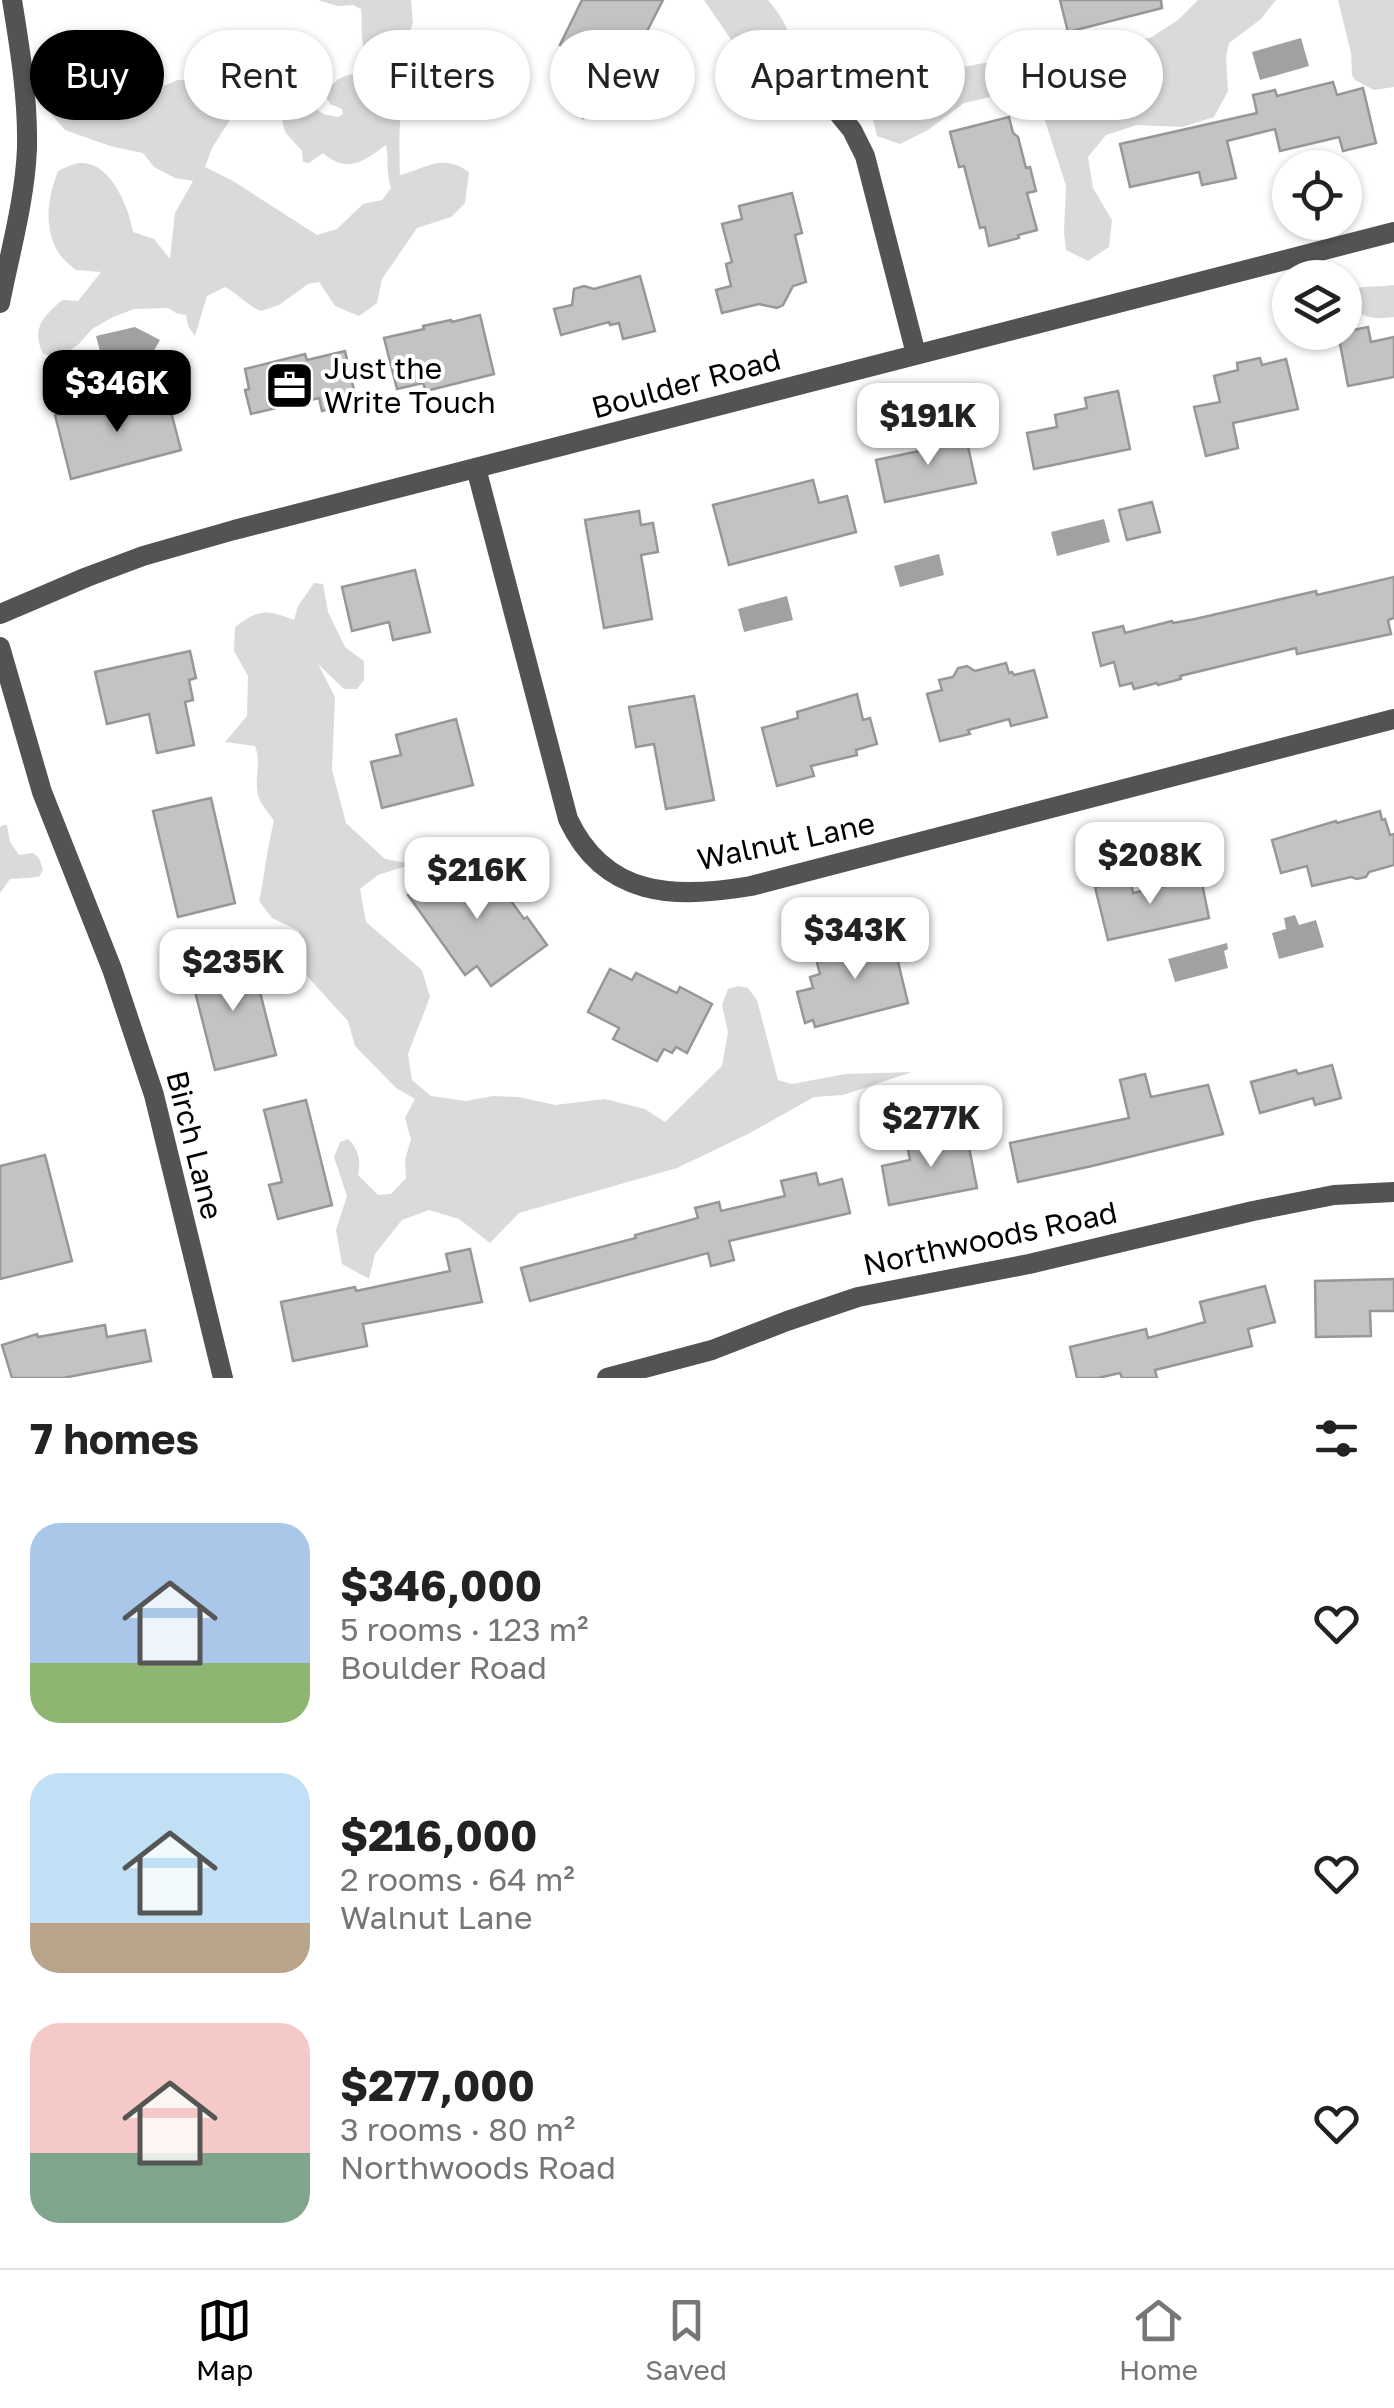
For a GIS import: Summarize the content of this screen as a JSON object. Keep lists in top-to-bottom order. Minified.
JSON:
{"streets":{"street":["Boulder Road","Walnut Lane","Birch Lane","Northwoods Road"]},"crossings":[["Boulder Road","Walnut Lane"]],"places":{"office":["Just the Write Touch"]},"page":{"chip":["Buy","Rent","Filters","New","Apartment","House"],"price":["$346K","$191K","$208K","$216K","$343K","$235K","$277K"],"heading":"7 homes","list":[{"name":"$346,000","note":"5 rooms · 123 m² · Boulder Road"},{"name":"$216,000","note":"2 rooms · 64 m² · Walnut Lane"},{"name":"$277,000","note":"3 rooms · 80 m² · Northwoods Road"}],"tabs":["Map","Saved","Home"]}}
